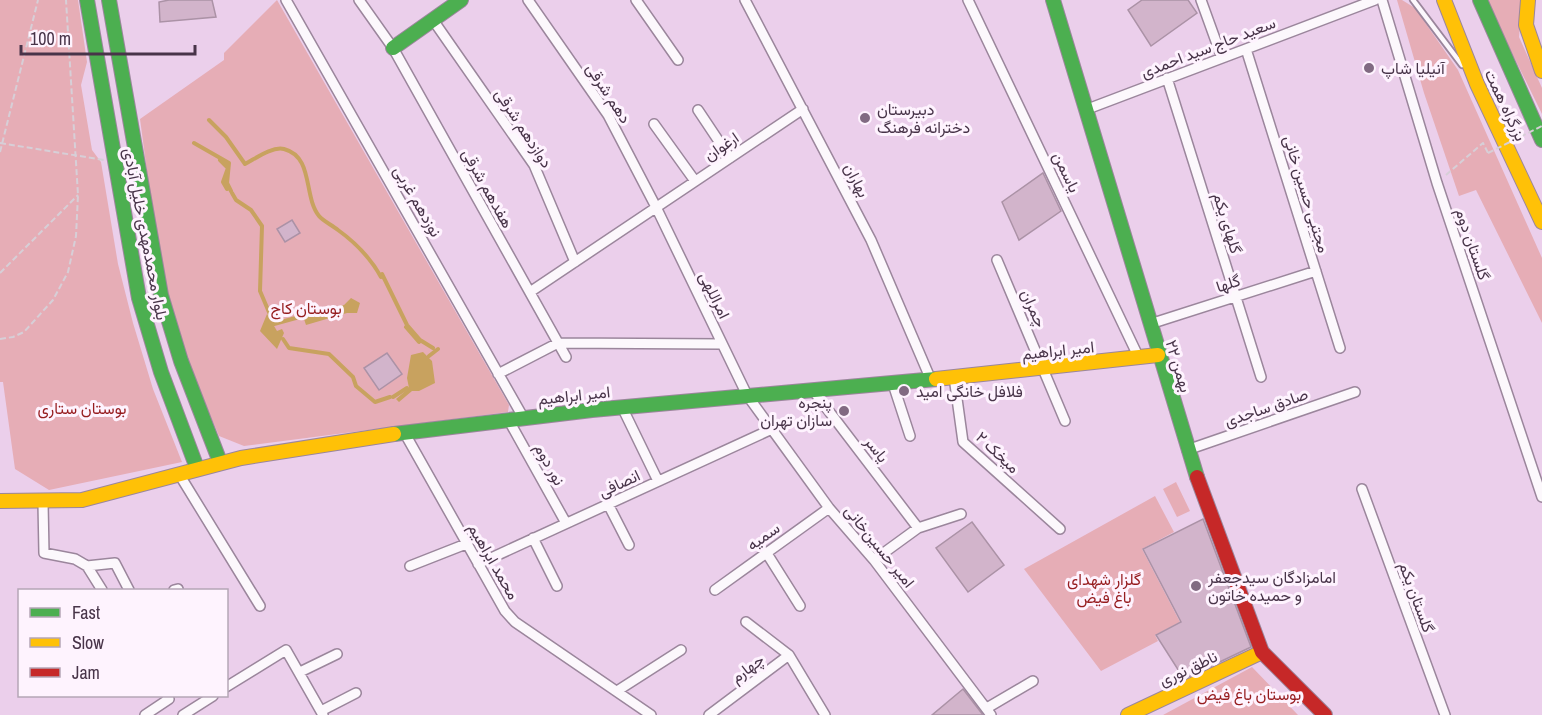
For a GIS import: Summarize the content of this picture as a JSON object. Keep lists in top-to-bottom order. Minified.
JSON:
{"streets":{"main road":["بزرگراه همت","بلوار محمدمهدی خلیل آبادی","امیر ابراهیم","۲۲ بهمن","ناطق نوری"],"street":["سعید حاج سید احمدی","دهم شرقی","دوازدهم شرقی","ارغوان","یاسمن","بهاران","هفدهم شرقی","مجتبی حسین خانی","نوزدهم غربی","گلهای یکم","گلستان دوم","گلها","امراللهی","چمران","صادق ساجدی","یاسر","میخک ۲","نور دوم","انصافی","سمیه","امیر حسین‌خانی","محمد ابراهیم","گلستان یکم","چهارم"]},"crossings":[["سعید حاج سید احمدی","مجتبی حسین خانی"],["سعید حاج سید احمدی","گلهای یکم"],["سعید حاج سید احمدی","۲۲ بهمن"],["دهم شرقی","ارغوان"],["دهم شرقی","امراللهی"],["دوازدهم شرقی","ارغوان"],["ارغوان","بهاران"],["ارغوان","هفدهم شرقی"],["ارغوان","امراللهی"],["یاسمن","امیر ابراهیم"],["بهاران","امیر ابراهیم"],["مجتبی حسین خانی","گلها"],["نوزدهم غربی","امیر ابراهیم"],["گلهای یکم","گلها"],["بلوار محمدمهدی خلیل آبادی","امیر ابراهیم"],["گلها","۲۲ بهمن"],["امراللهی","امیر ابراهیم"],["امراللهی","امیر حسین‌خانی"],["چمران","امیر ابراهیم"],["امیر ابراهیم","۲۲ بهمن"],["امیر ابراهیم","یاسر"],["امیر ابراهیم","میخک ۲"],["امیر ابراهیم","نور دوم"],["امیر ابراهیم","امیر حسین‌خانی"],["امیر ابراهیم","محمد ابراهیم"],["۲۲ بهمن","صادق ساجدی"],["۲۲ بهمن","ناطق نوری"],["نور دوم","انصافی"],["انصافی","امیر حسین‌خانی"],["انصافی","محمد ابراهیم"],["سمیه","امیر حسین‌خانی"]],"parks":["بوستان کاج","بوستان ستاری","گلزار شهدای باغ فیض","بوستان باغ فیض"],"places":["آنیلیا شاپ","دبیرستان دخترانه فرهنگ","فلافل خانگی امید","پنجره سازان تهران","امامزادگان سیدجعفر و حمیده خاتون"],"legend":["Fast","Slow","Jam"],"scale_bar":"100 m"}
